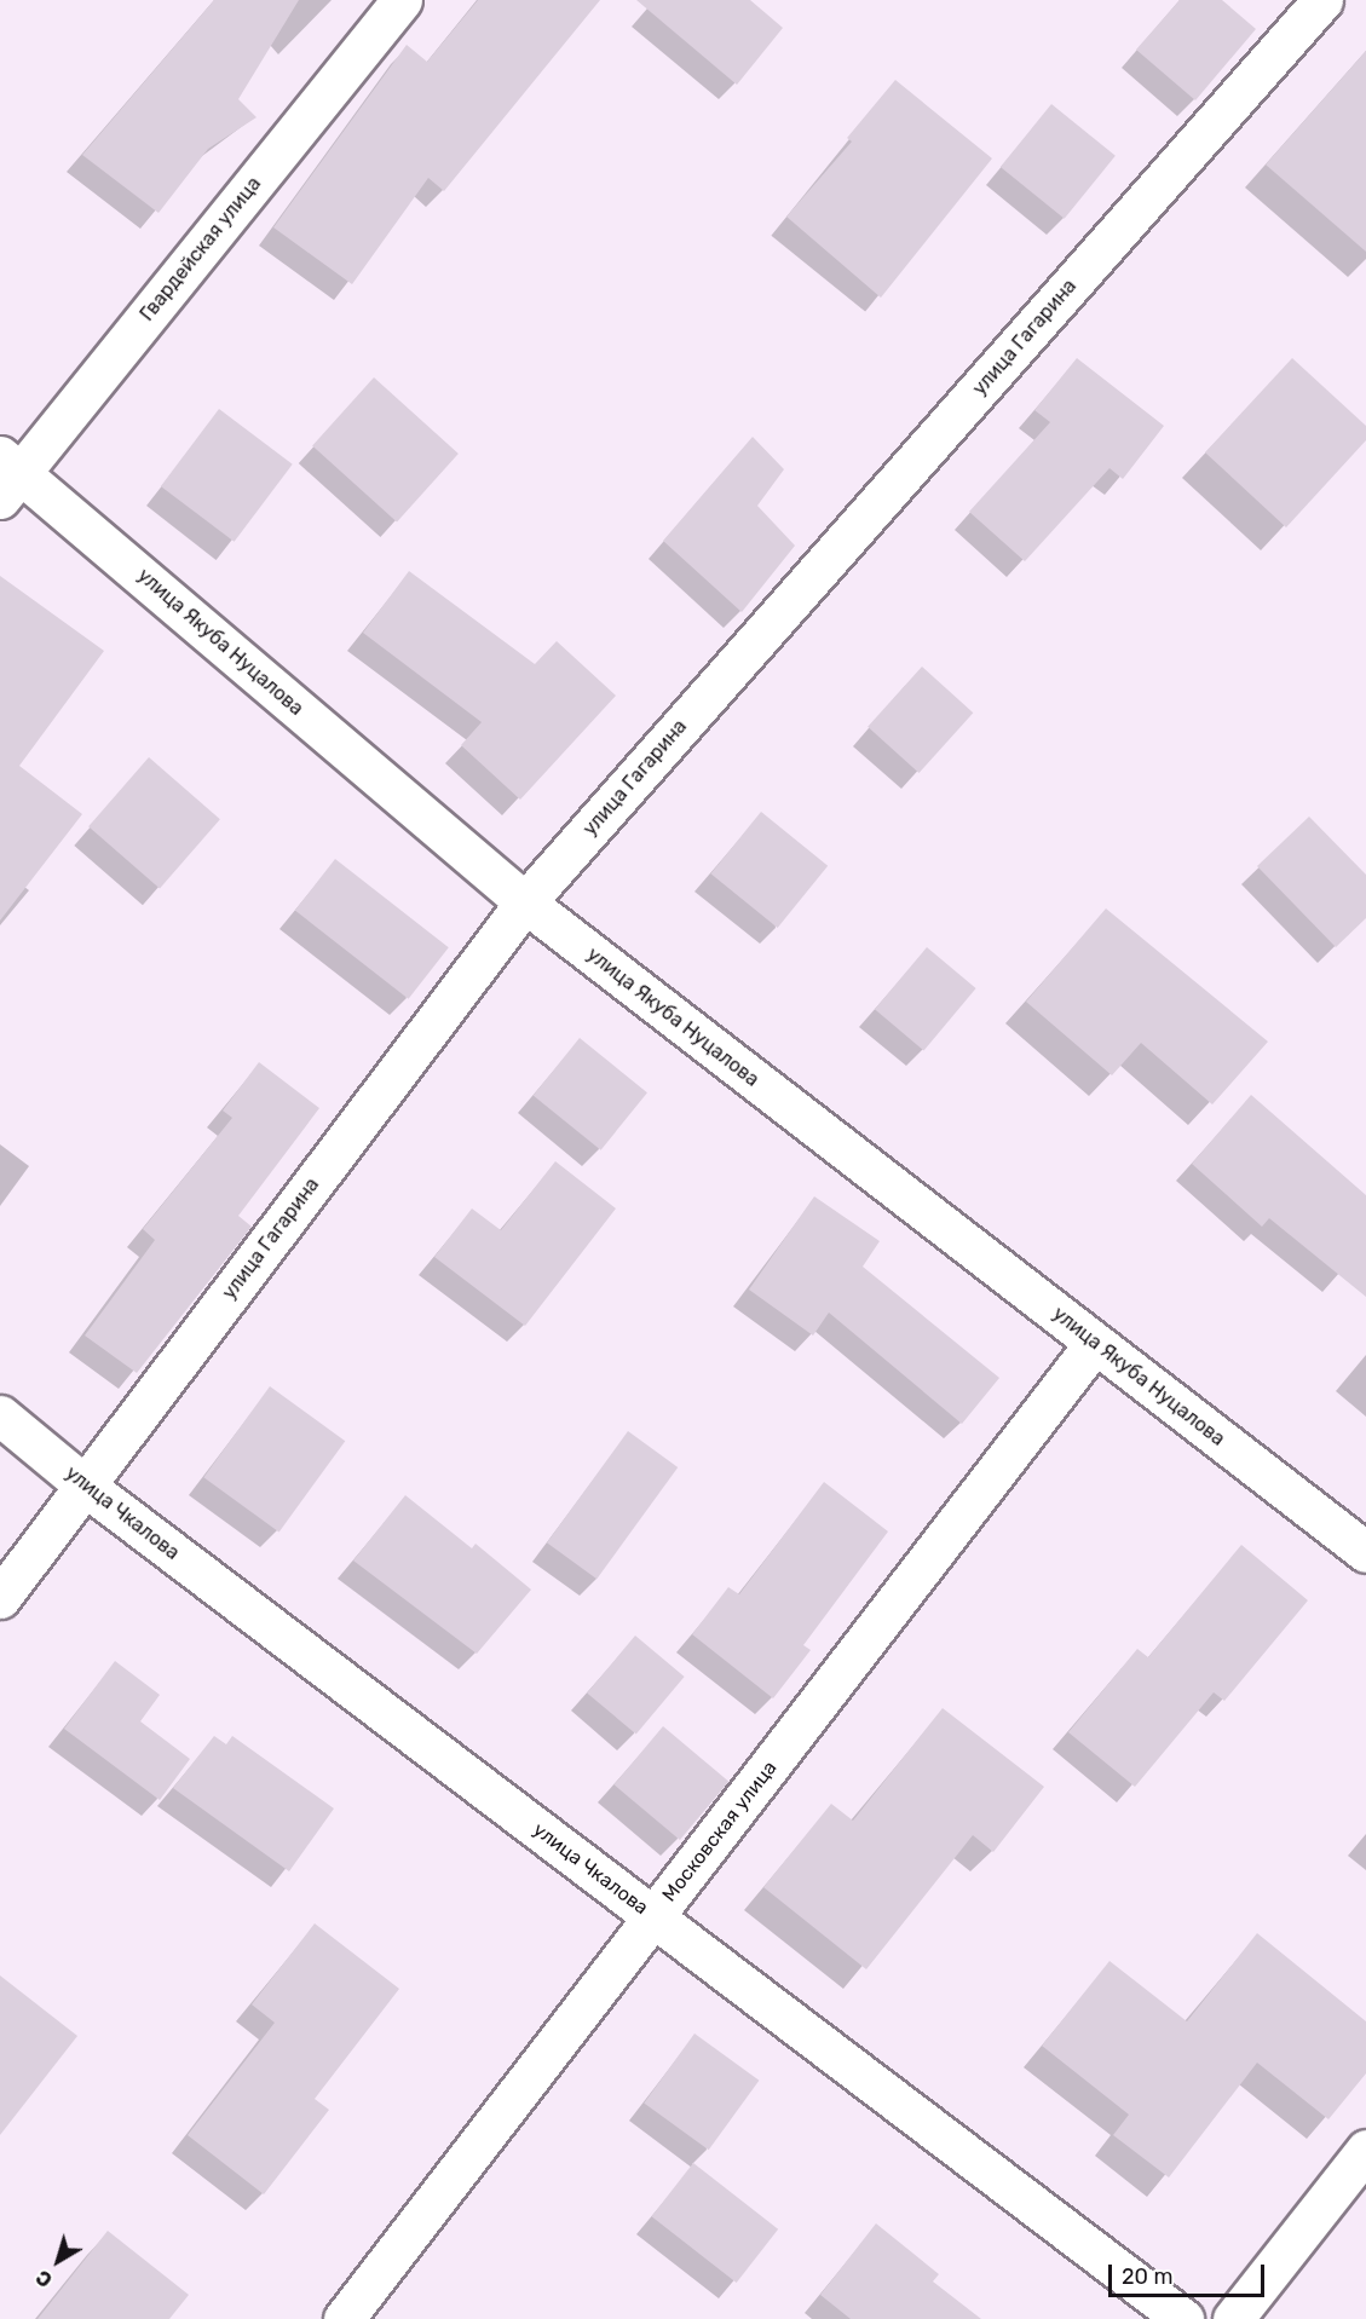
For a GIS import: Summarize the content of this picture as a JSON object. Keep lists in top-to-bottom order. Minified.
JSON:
{"streets":{"street":["Гвардейская улица","улица Гагарина","улица Якуба Нуцалова","улица Чкалова","Московская улица"]},"crossings":[["Гвардейская улица","улица Якуба Нуцалова"],["улица Гагарина","улица Якуба Нуцалова"],["улица Гагарина","улица Чкалова"],["улица Якуба Нуцалова","Московская улица"],["улица Чкалова","Московская улица"]],"scale_bar":"20 m","north":"bottom left"}
